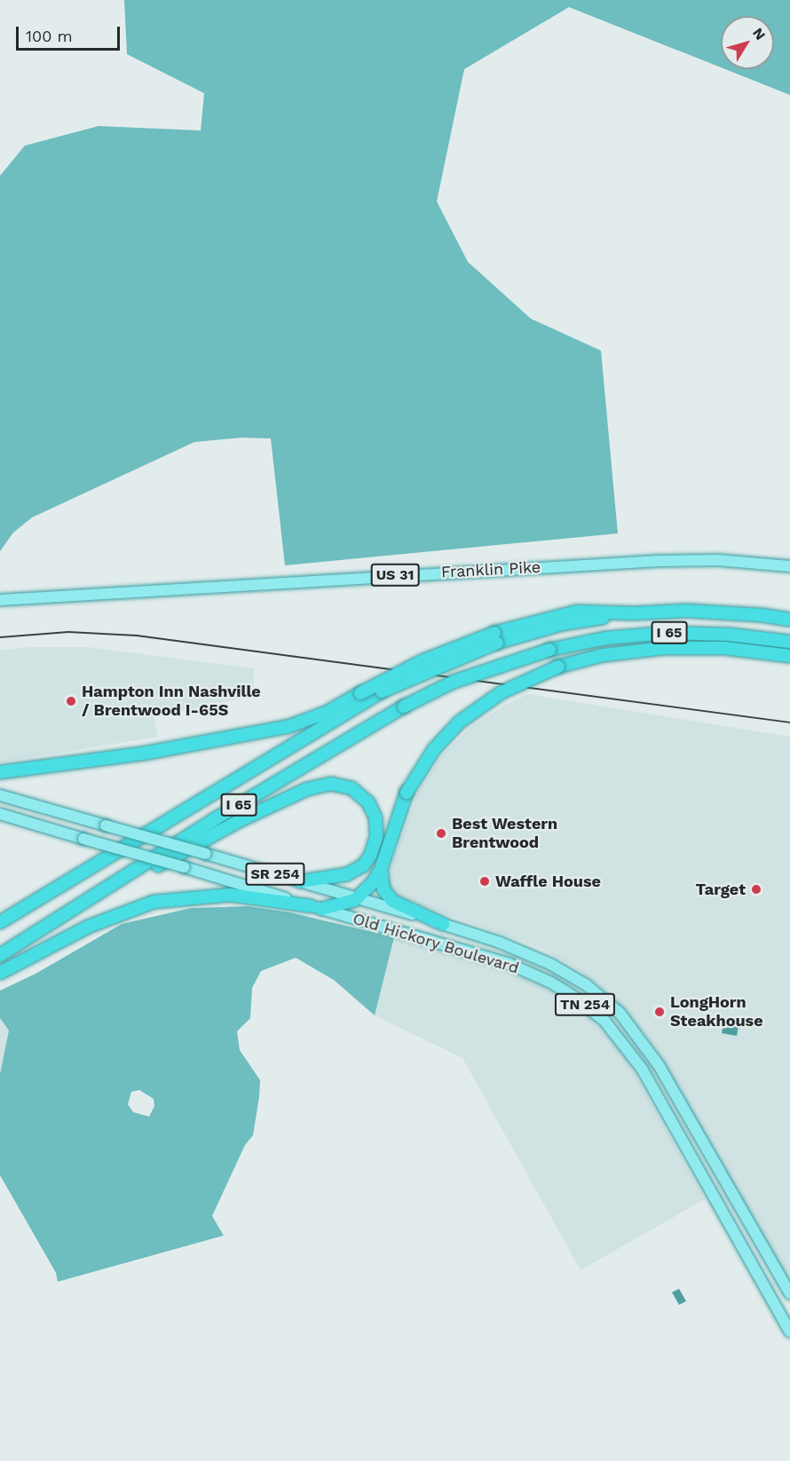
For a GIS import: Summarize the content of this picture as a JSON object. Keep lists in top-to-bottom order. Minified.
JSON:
{"streets":{"highway":["I 65"],"main road":["Franklin Pike","US 31","SR 254","Old Hickory Boulevard","TN 254"]},"places":["Hampton Inn Nashville / Brentwood I-65S","Best Western Brentwood","Waffle House","Target","LongHorn Steakhouse"],"scale_bar":"100 m","north":"top right"}
